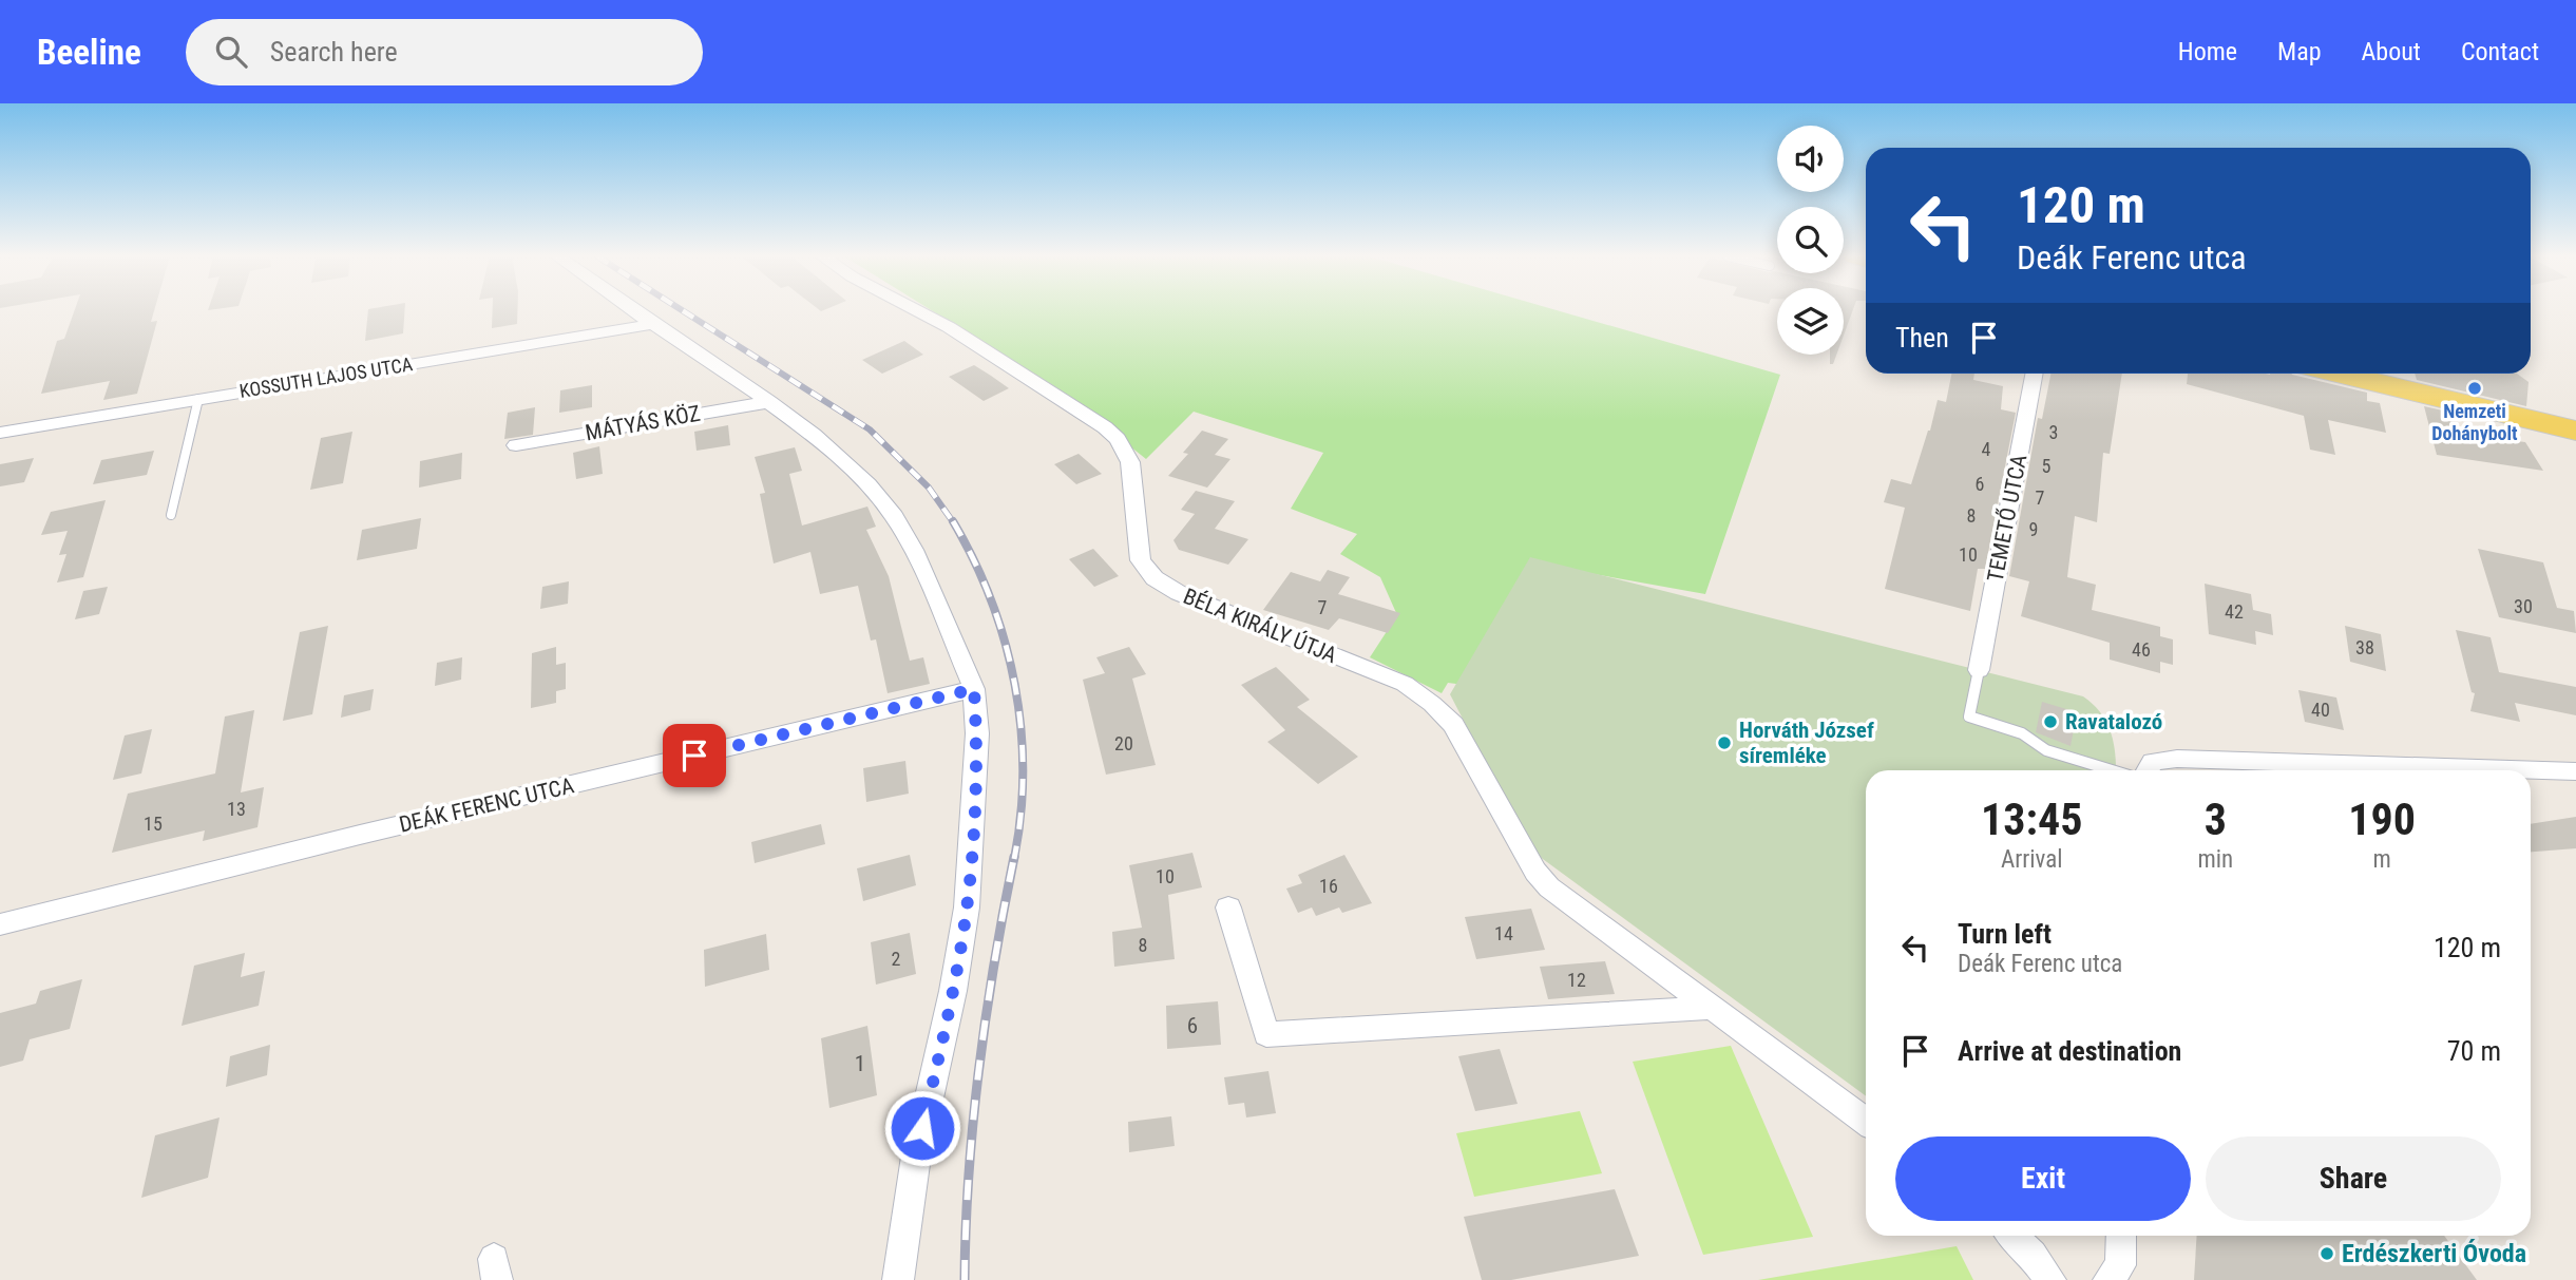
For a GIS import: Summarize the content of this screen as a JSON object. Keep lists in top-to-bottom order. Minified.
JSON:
{"streets":{"street":["KOSSUTH LAJOS UTCA","MÁTYÁS KÖZ","TEMETŐ UTCA","BÉLA KIRÁLY ÚTJA","DEÁK FERENC UTCA"]},"places":["Nemzeti Dohánybolt","Ravatalozó","Horváth József síremléke","Erdészkerti Óvoda"],"house_numbers":["3","4","5","6","7","8","9","10","30","7","42","38","46","40","20","13","15","10","16","14","8","2","12","6","1"],"page":{"header":"Beeline","search":"Search here","nav":["Home","Map","About","Contact"],"turn":["120 m","Deák Ferenc utca"],"then":"Then","eta":["13:45","Arrival","3","min","190","m"],"list":[{"name":"Turn left","note":"Deák Ferenc utca","value":"120 m"},{"name":"Arrive at destination","value":"70 m"}],"buttons":["Exit","Share"]}}
